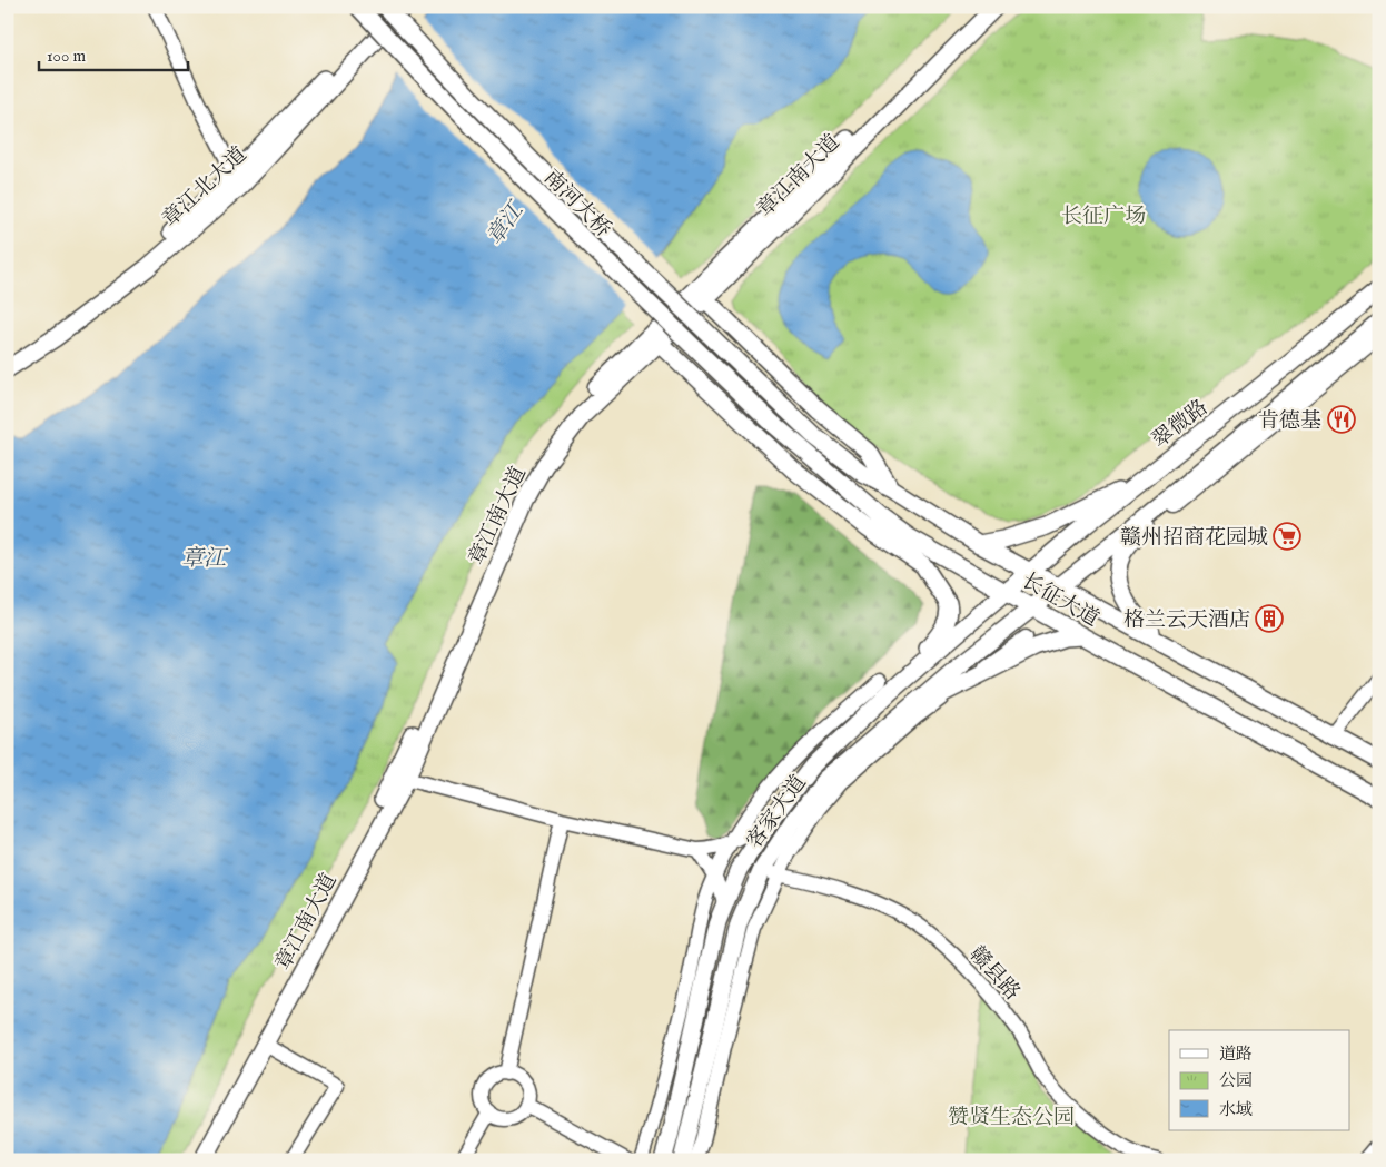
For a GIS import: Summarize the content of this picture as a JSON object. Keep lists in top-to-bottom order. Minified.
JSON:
{"streets":{"main road":["章江南大道","章江北大道","南河大桥","翠微路","长征大道","客家大道"],"street":["赣县路"]},"crossings":[["南河大桥","长征大道"],["翠微路","长征大道"],["翠微路","客家大道"],["长征大道","客家大道"],["客家大道","赣县路"]],"water":["章江"],"parks":["长征广场","赞贤生态公园"],"places":{"restaurant":["肯德基"],"supermarket":["赣州招商花园城"],"building":["格兰云天酒店"]},"legend":["道路","公园","水域"],"scale_bar":"100 m"}
